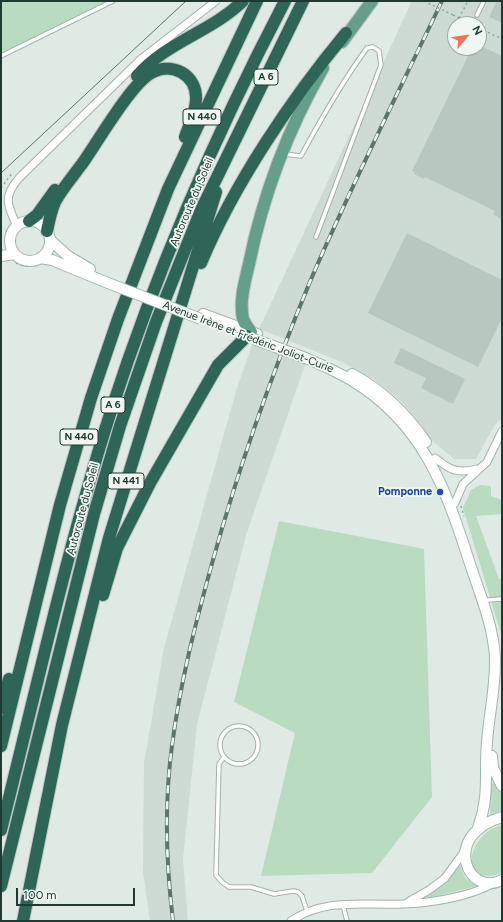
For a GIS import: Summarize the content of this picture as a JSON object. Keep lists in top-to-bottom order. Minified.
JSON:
{"streets":{"highway":["A 6","N 440","Autoroute du Soleil","N 441"],"main road":["Avenue Irène et Frédéric Joliot-Curie"]},"crossings":[["Autoroute du Soleil","N 441"]],"places":["Pomponne"],"scale_bar":"100 m","north":"top right"}
